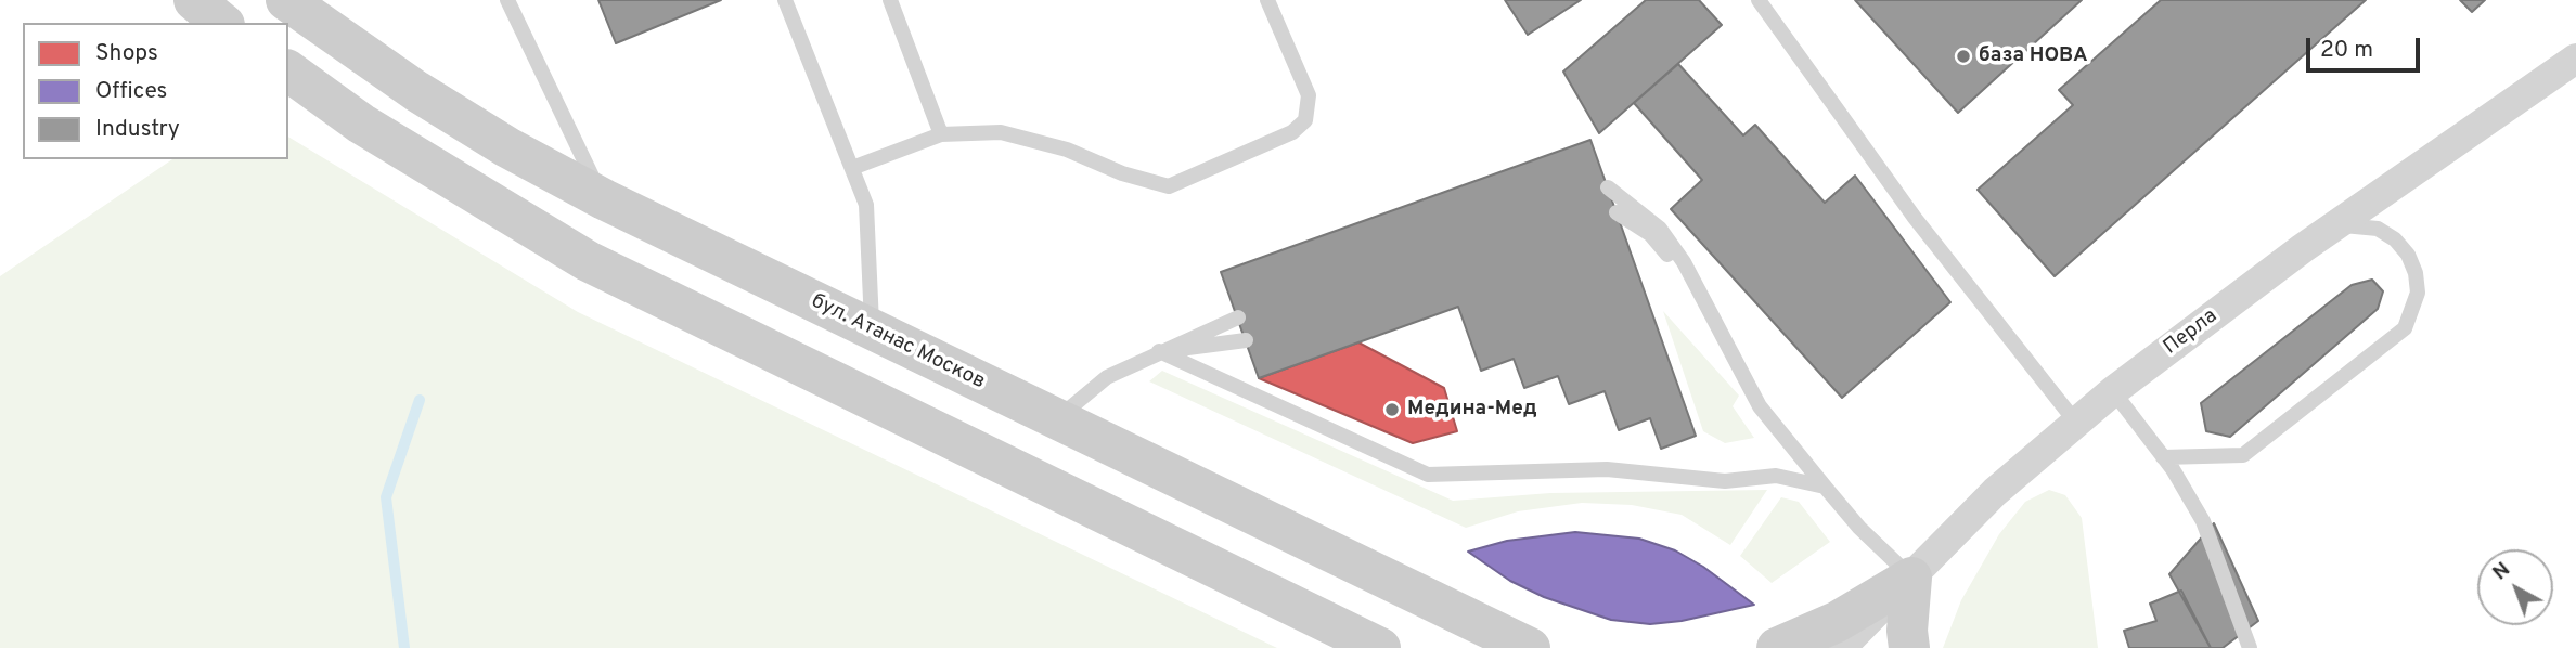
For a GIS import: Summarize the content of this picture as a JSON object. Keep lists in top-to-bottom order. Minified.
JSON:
{"streets":{"main road":["бул. Атанас Москов"],"street":["Перла"]},"places":["база НОВА","Медина-Мед"],"legend":["Shops","Offices","Industry"],"scale_bar":"20 m","north":"top left"}
